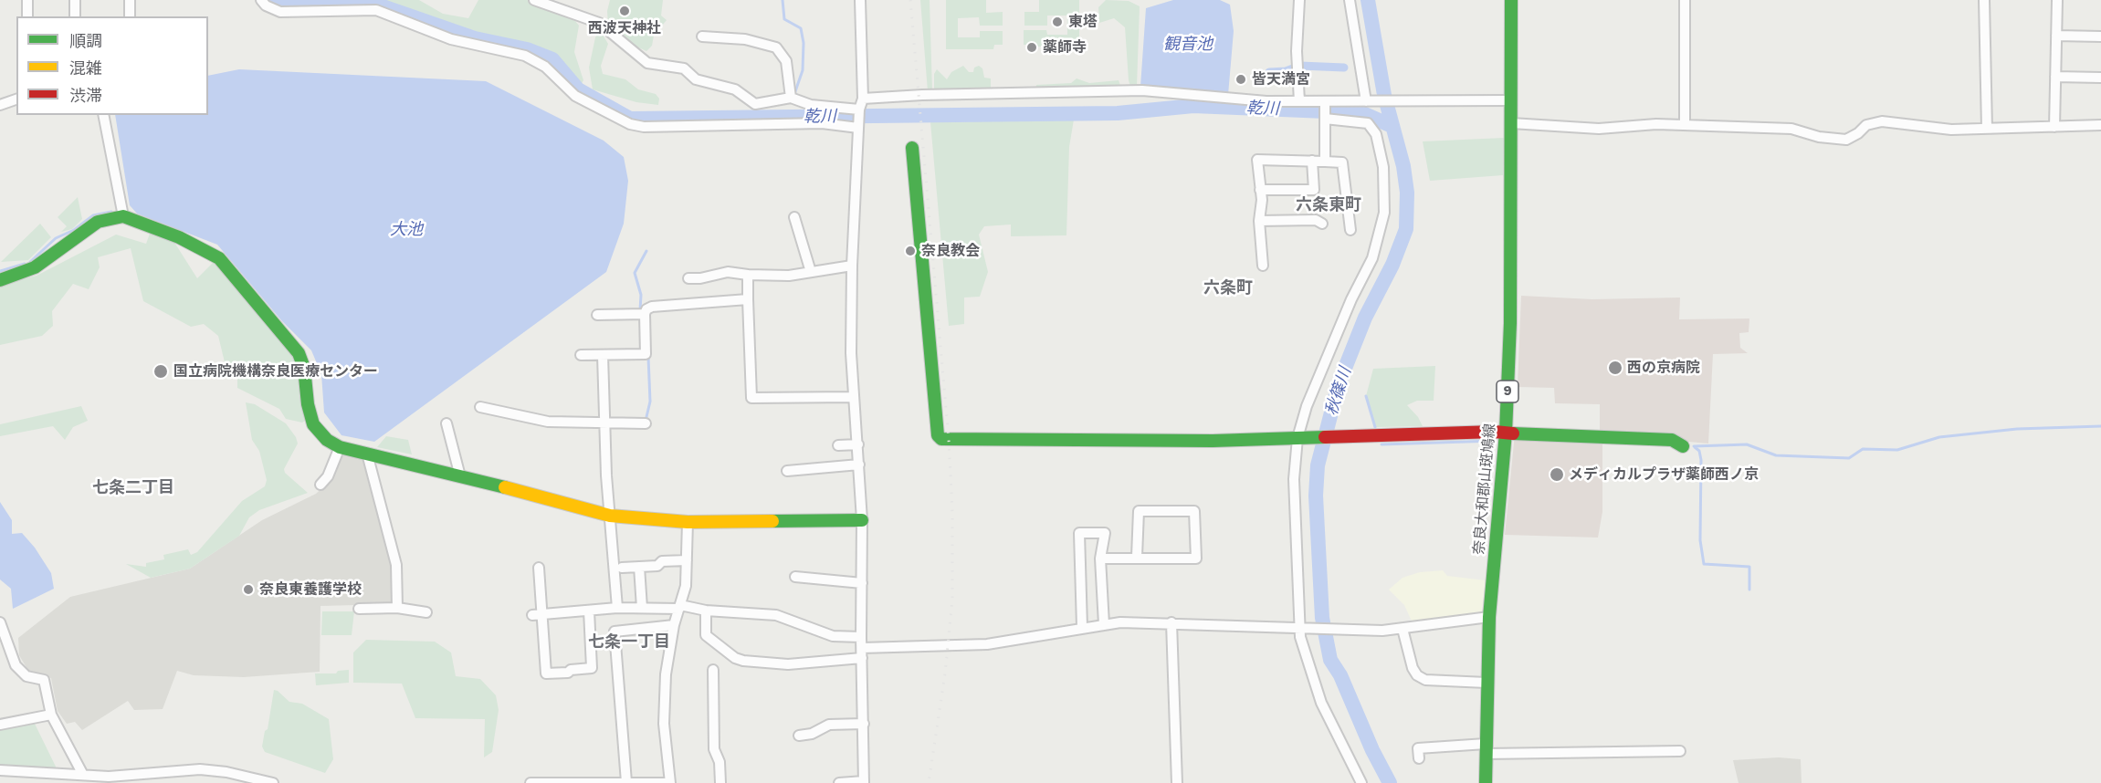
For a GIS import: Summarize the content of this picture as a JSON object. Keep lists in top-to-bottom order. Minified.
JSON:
{"streets":{"street":["9","奈良大和郡山斑鳩線"]},"districts":["六条東町","六条町","七条二丁目","七条一丁目"],"water":["観音池","乾川","大池","秋篠川"],"places":["西波天神社","東塔","薬師寺","皆天満宮","奈良教会","西の京病院","国立病院機構奈良医療センター","メディカルプラザ薬師西ノ京","奈良東養護学校"],"legend":["順調","混雑","渋滞"]}
